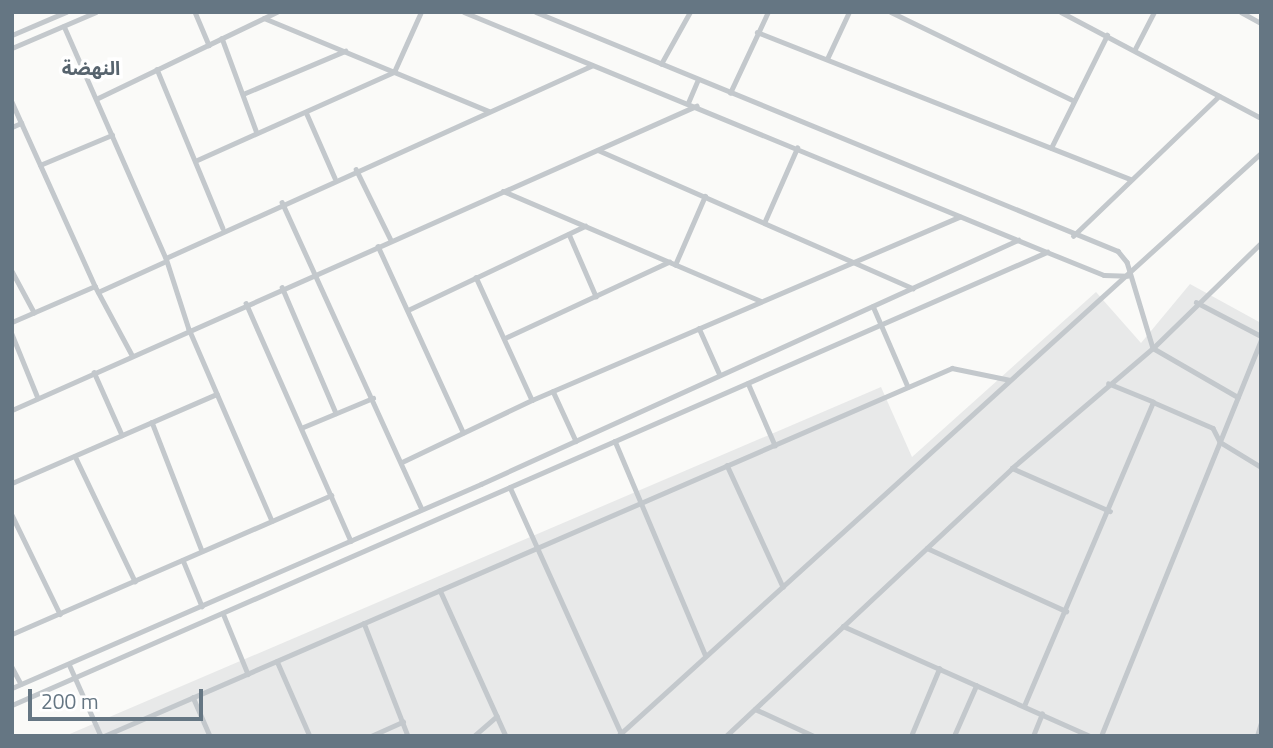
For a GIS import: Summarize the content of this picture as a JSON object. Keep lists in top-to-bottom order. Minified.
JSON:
{"districts":["النهضة"],"scale_bar":"200 m"}
